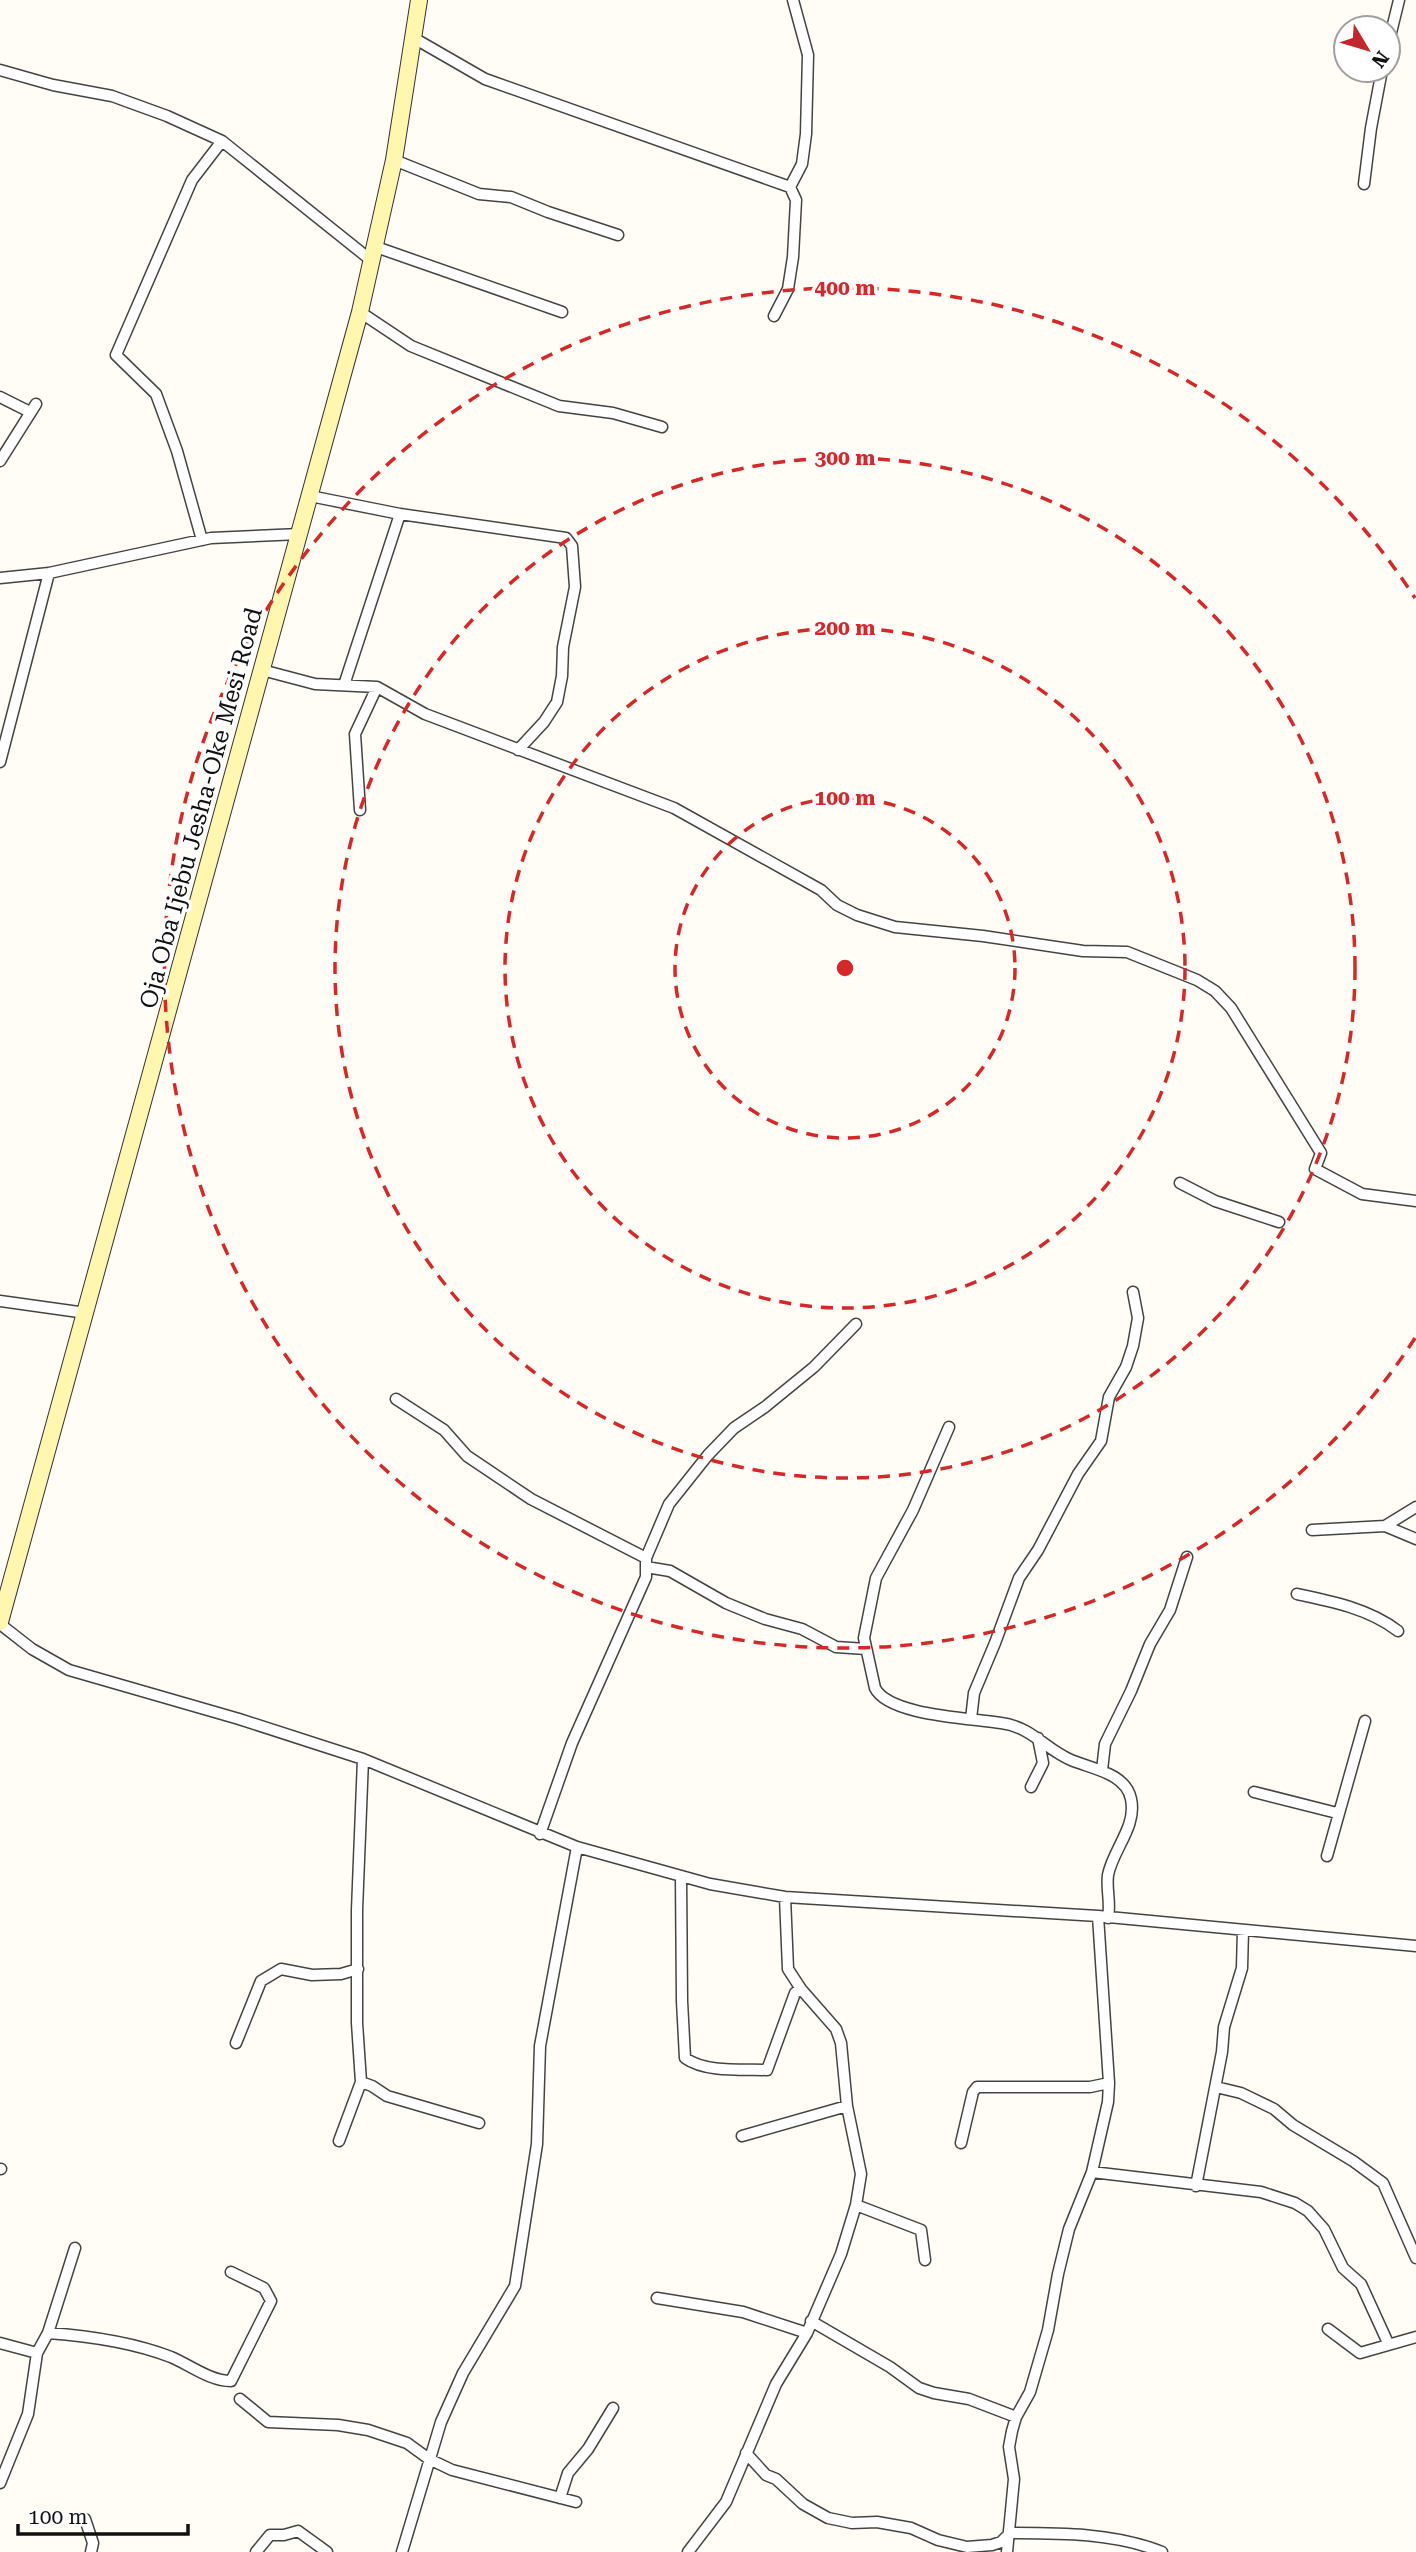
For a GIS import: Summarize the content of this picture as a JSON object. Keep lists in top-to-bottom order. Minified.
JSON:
{"streets":{"main road":["Oja Oba Ijebu Jesha-Oke Mesi Road"]},"scale_bar":"100 m","north":"bottom right","rings":["400 m","300 m","200 m","100 m"]}
